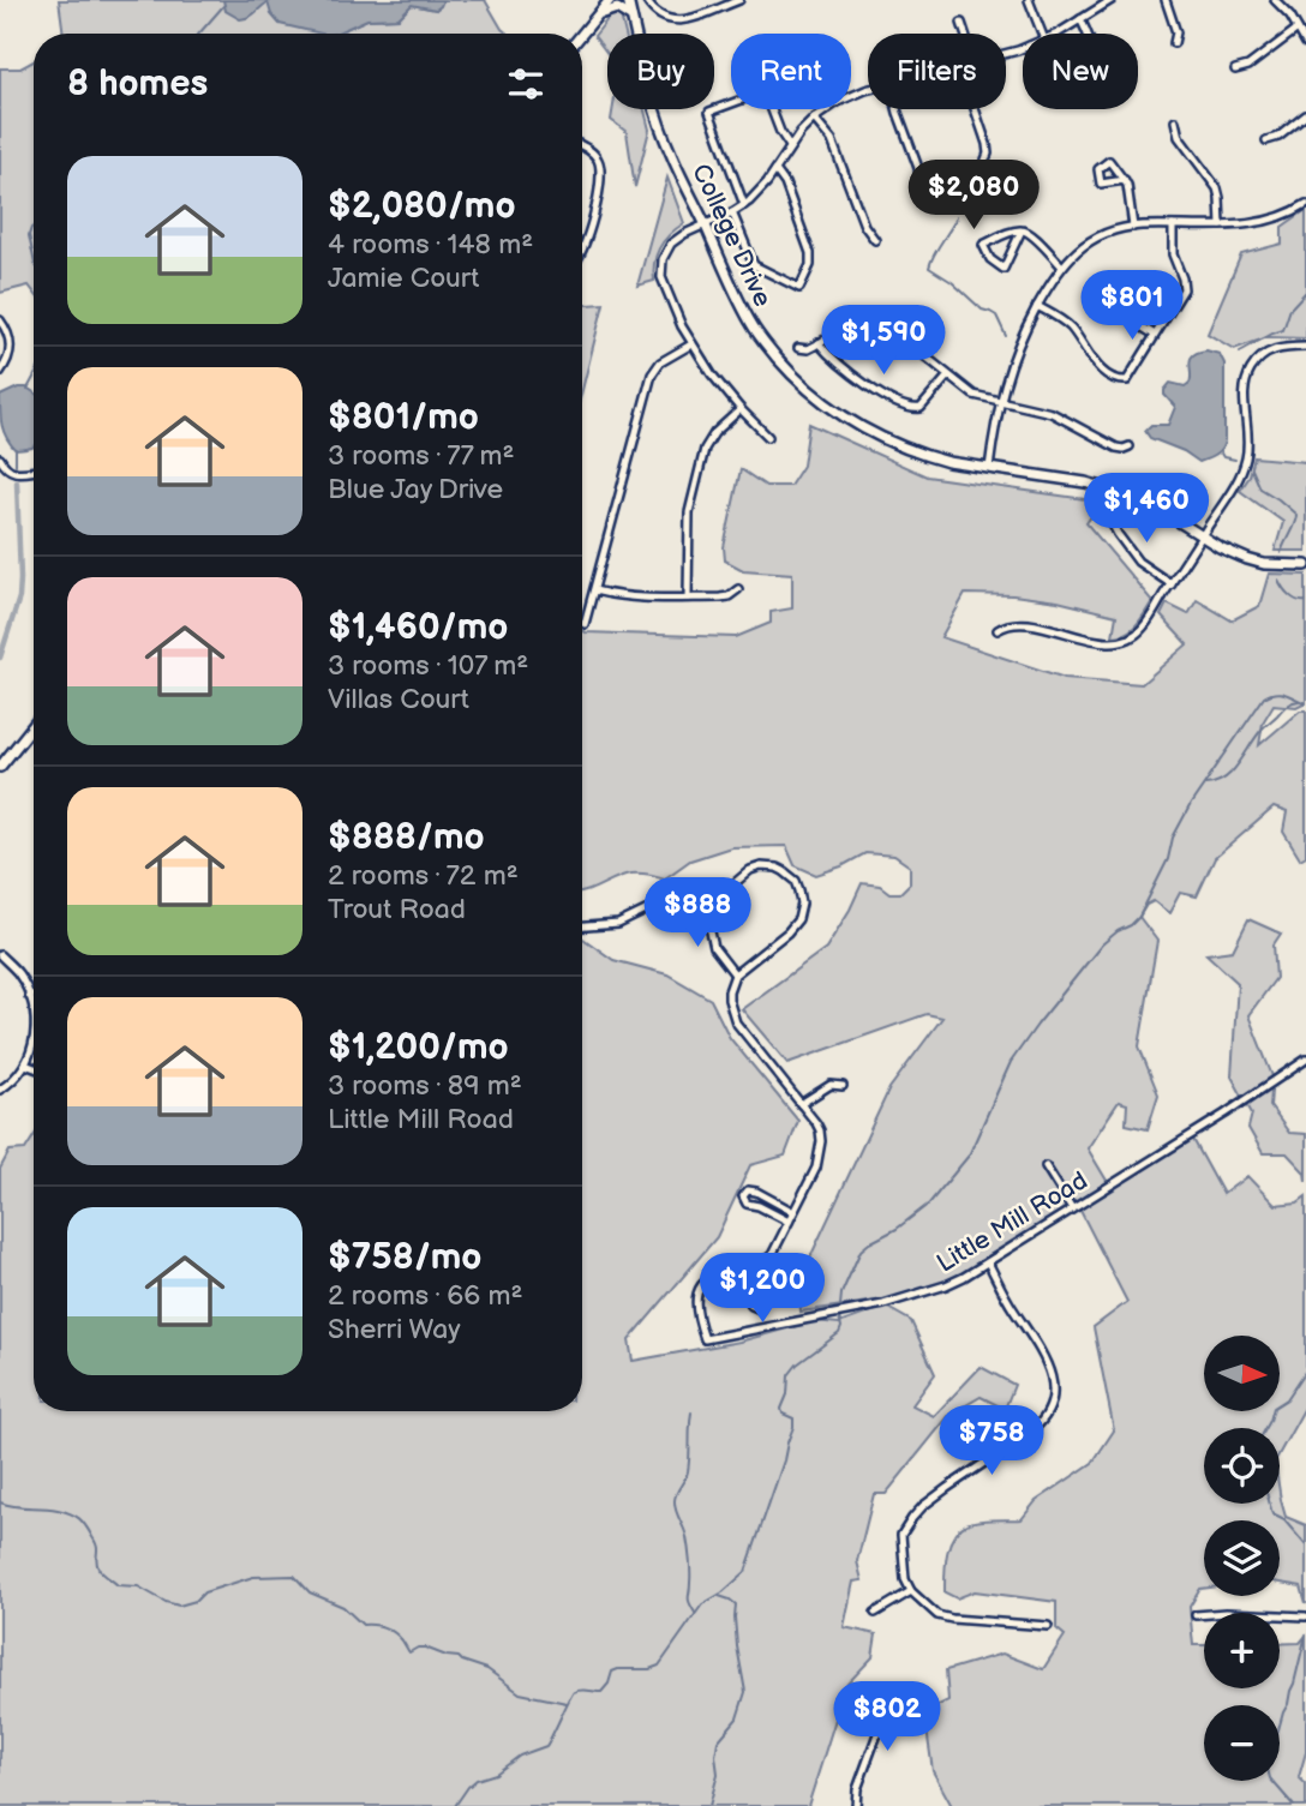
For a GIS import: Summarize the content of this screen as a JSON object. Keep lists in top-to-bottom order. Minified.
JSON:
{"streets":{"main road":["College Drive"],"street":["Little Mill Road"]},"north":"right","page":{"chip":["Buy","Rent","Filters","New"],"heading":"8 homes","list":[{"name":"$2,080/mo","note":"4 rooms · 148 m² · Jamie Court"},{"name":"$801/mo","note":"3 rooms · 77 m² · Blue Jay Drive"},{"name":"$1,460/mo","note":"3 rooms · 107 m² · Villas Court"},{"name":"$888/mo","note":"2 rooms · 72 m² · Trout Road"},{"name":"$1,200/mo","note":"3 rooms · 89 m² · Little Mill Road"},{"name":"$758/mo","note":"2 rooms · 66 m² · Sherri Way"}],"price":["$2,080","$801","$1,590","$1,460","$888","$1,200","$758","$802"],"map_buttons":["+","−"]}}
